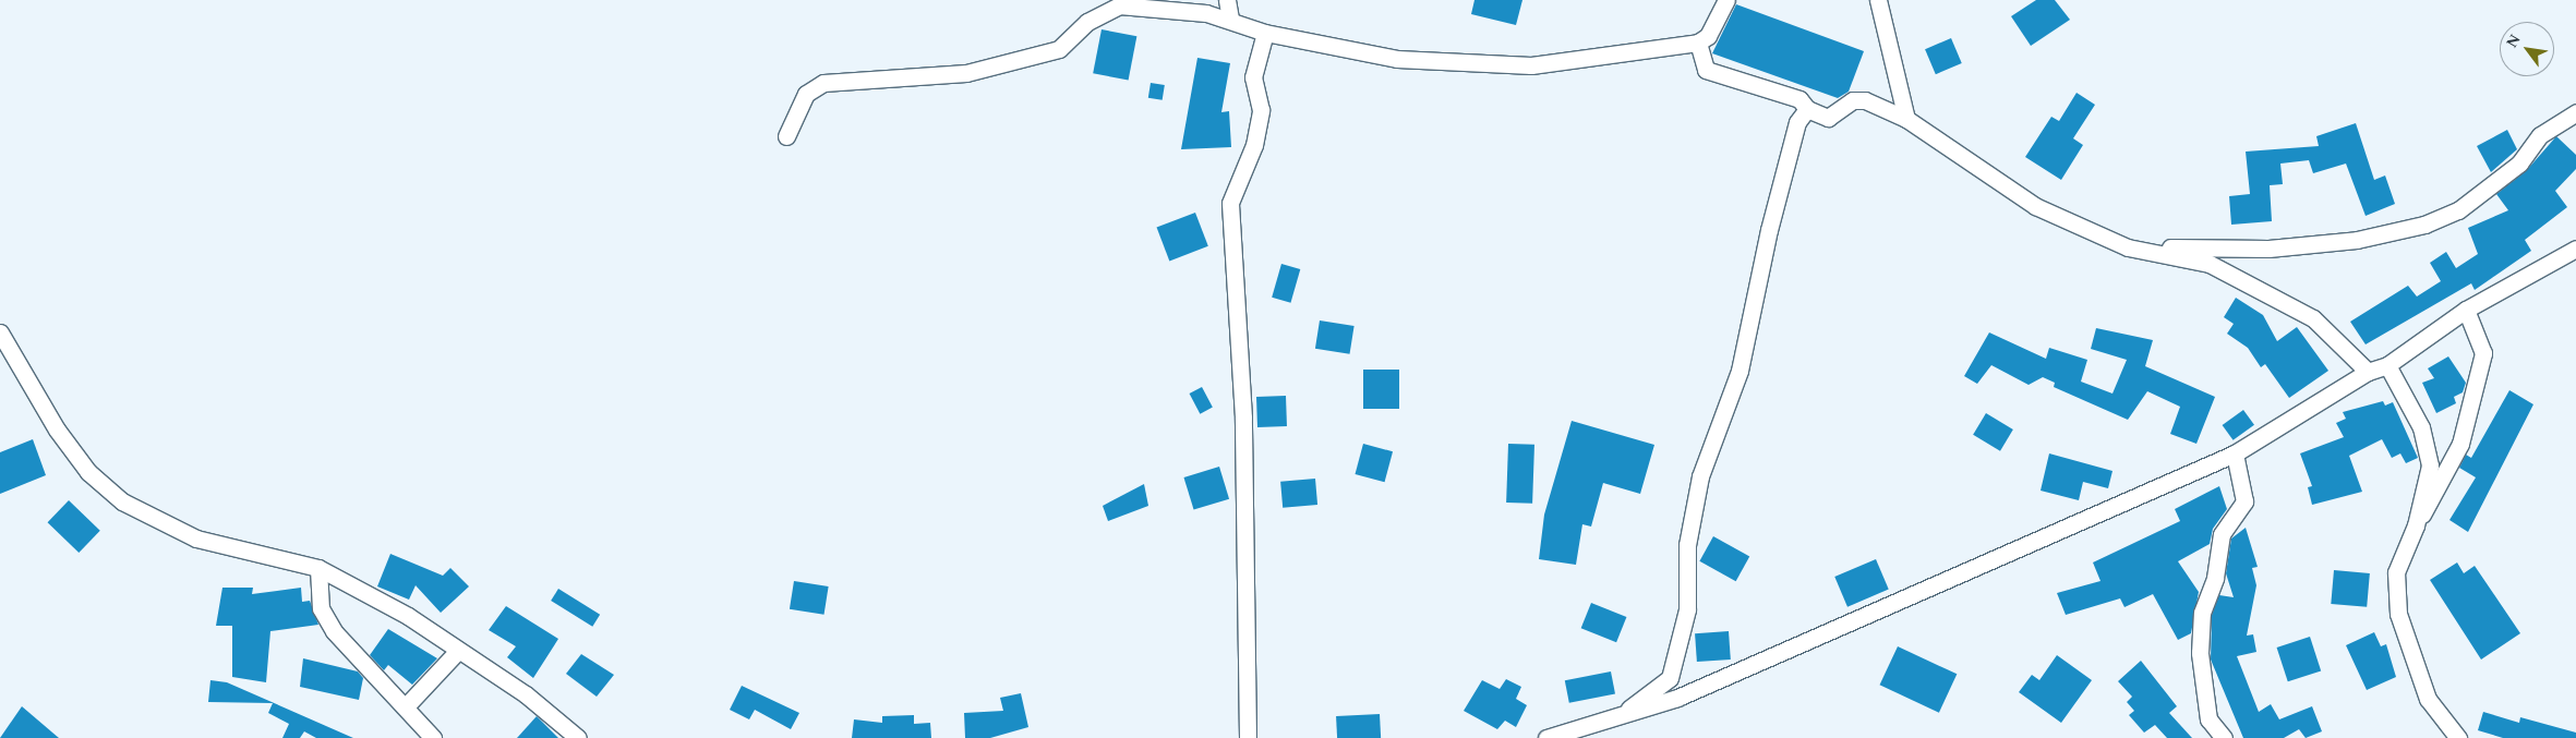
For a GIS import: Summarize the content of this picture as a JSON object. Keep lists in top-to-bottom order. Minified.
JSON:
{"north":"top left"}
